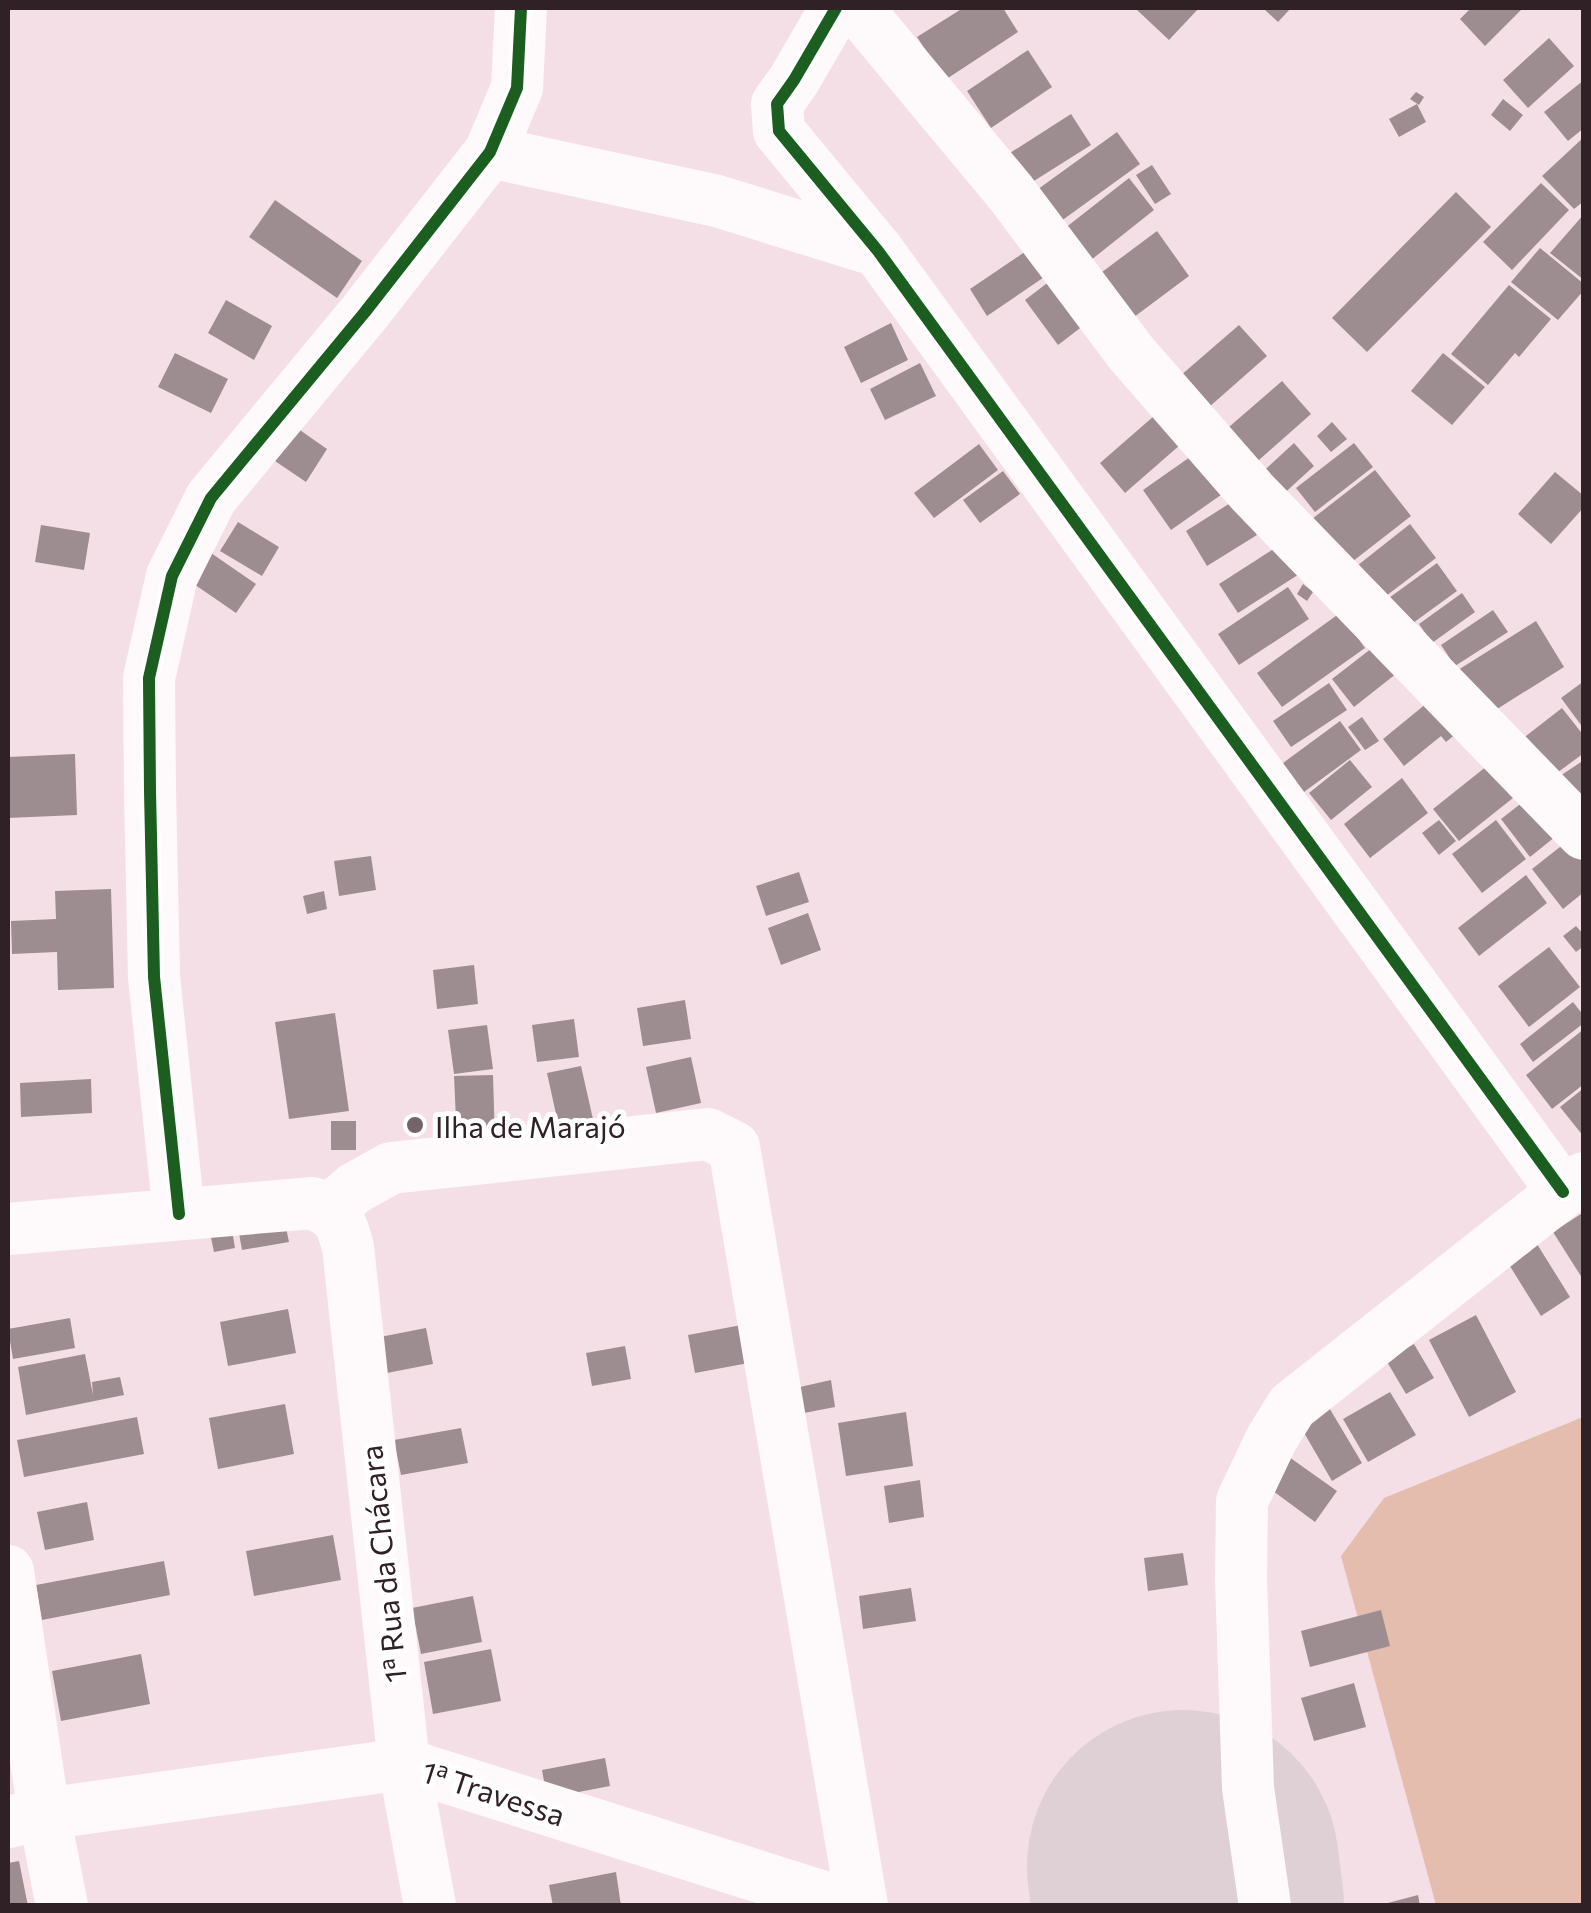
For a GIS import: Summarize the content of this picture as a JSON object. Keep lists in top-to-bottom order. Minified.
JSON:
{"streets":{"street":["1ª Rua da Chácara","1ª Travessa"]},"crossings":[["1ª Rua da Chácara","1ª Travessa"]],"places":["Ilha de Marajó"]}
